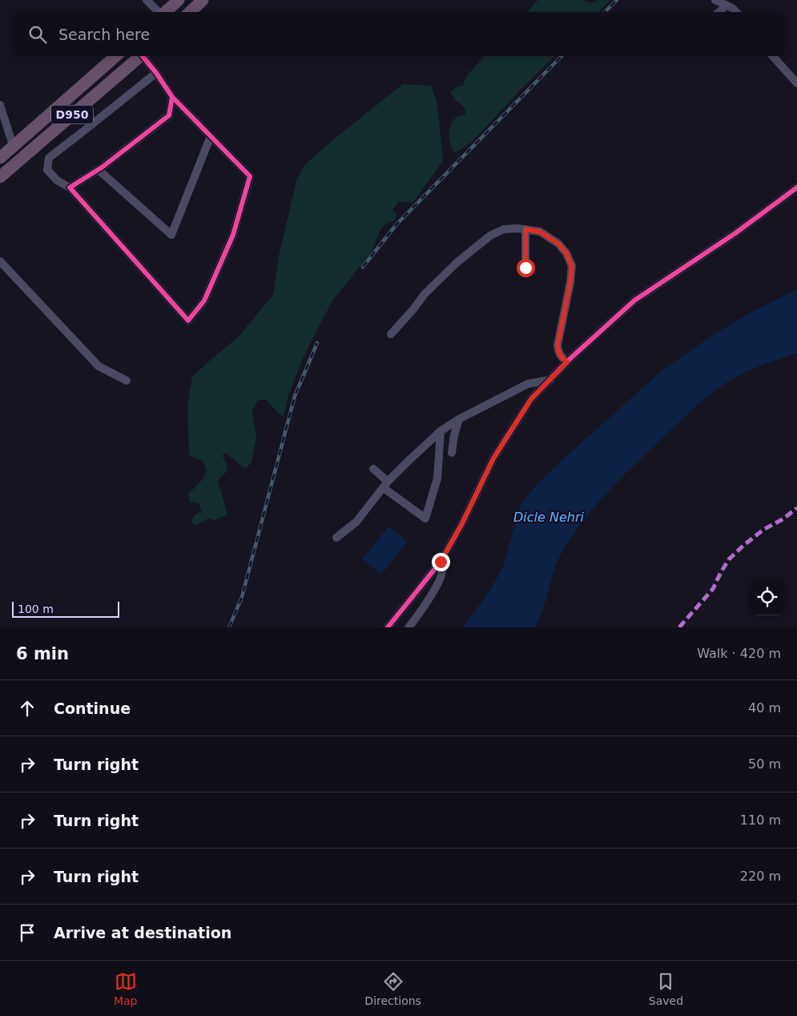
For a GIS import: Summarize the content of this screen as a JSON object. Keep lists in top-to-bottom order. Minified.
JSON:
{"streets":{"highway":["D950"]},"water":["Dicle Nehri"],"scale_bar":"100 m","page":{"search":"Search here","scale":"100 m","heading":["6 min","Walk · 420 m"],"list":[["Continue","40 m"],["Turn right","50 m"],["Turn right","110 m"],["Turn right","220 m"],"Arrive at destination"],"nav":["Map","Directions","Saved"]}}
